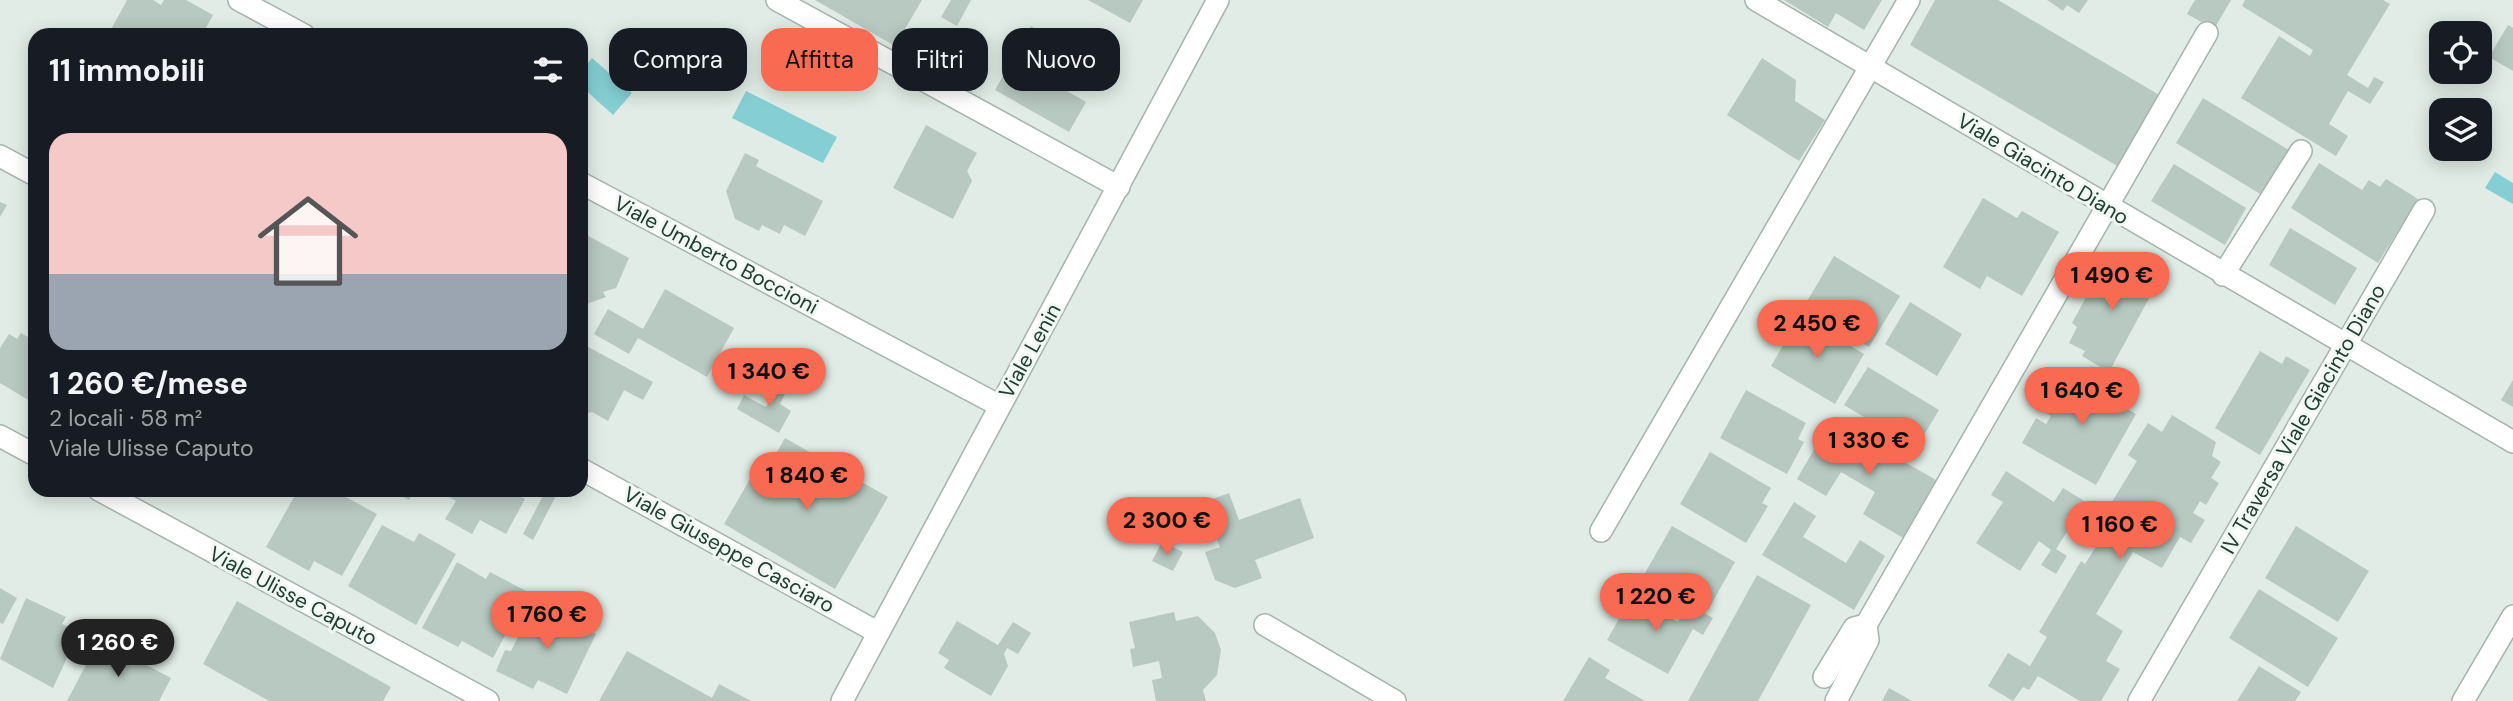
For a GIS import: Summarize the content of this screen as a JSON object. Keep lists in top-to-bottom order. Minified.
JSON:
{"streets":{"street":["Viale Giacinto Diano","Viale Umberto Boccioni","Viale Lenin","IV Traversa Viale Giacinto Diano","Viale Giuseppe Casciaro","Viale Ulisse Caputo"]},"crossings":[["Viale Giacinto Diano","IV Traversa Viale Giacinto Diano"],["Viale Umberto Boccioni","Viale Lenin"],["Viale Lenin","Viale Giuseppe Casciaro"]],"page":{"chip":["Compra","Affitta","Filtri","Nuovo"],"heading":"11 immobili","list":[{"name":"1 260 €/mese","note":"2 locali · 58 m² · Viale Ulisse Caputo"}],"price":["1 490 €","2 450 €","1 340 €","1 640 €","1 330 €","1 840 €","2 300 €","1 160 €","1 220 €","1 760 €","1 260 €"]}}
